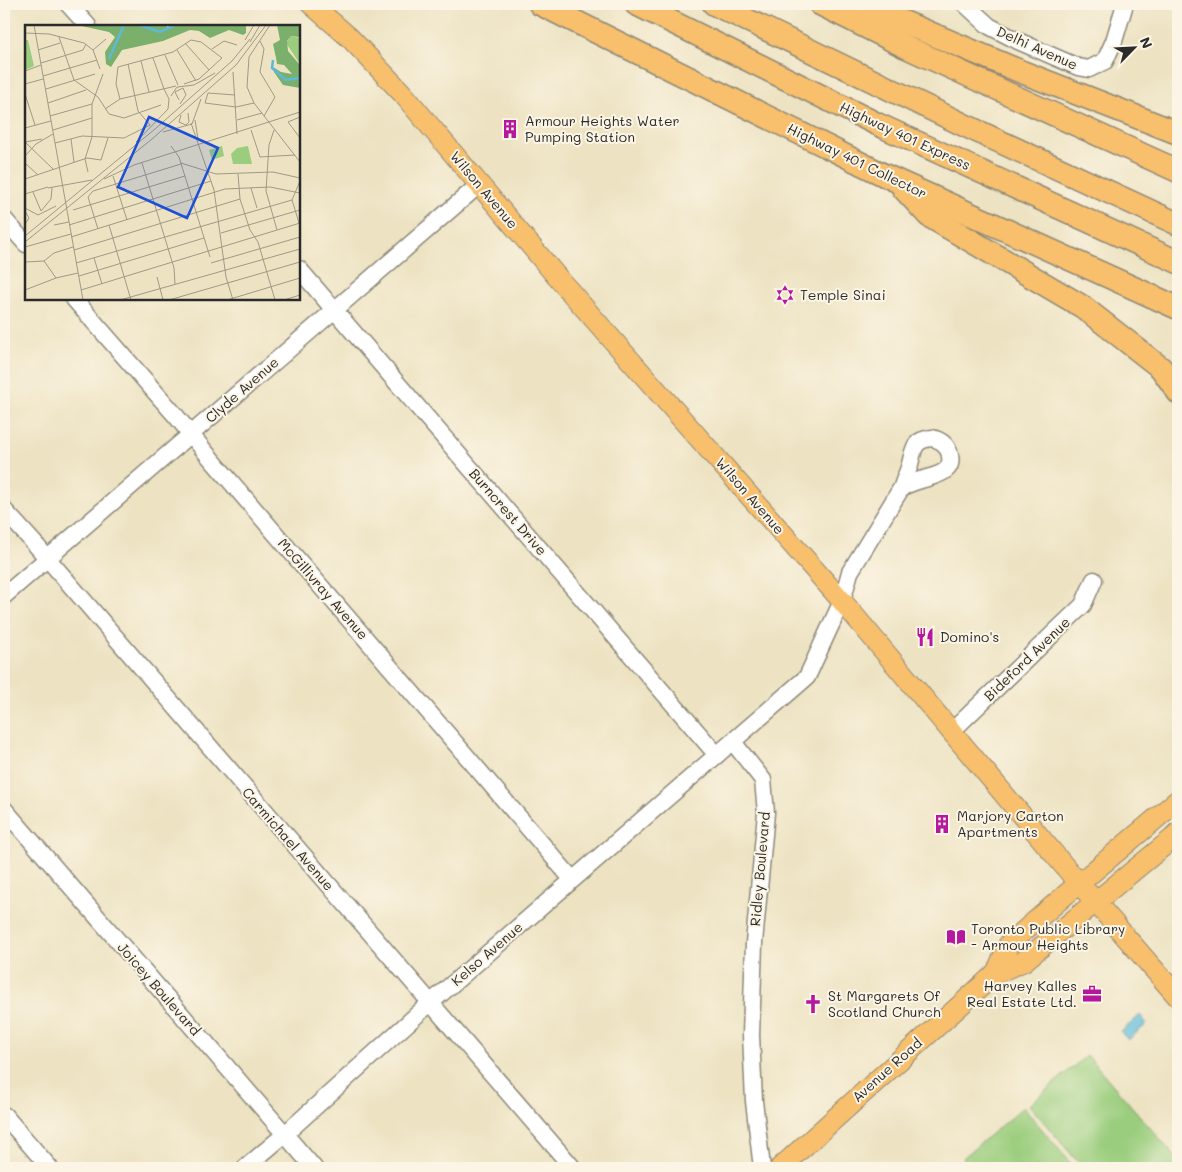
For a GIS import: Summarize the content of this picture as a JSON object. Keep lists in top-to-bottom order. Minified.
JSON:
{"streets":{"highway":["Highway 401 Express","Highway 401 Collector"],"main road":["Wilson Avenue","Avenue Road"],"street":["Delhi Avenue","Clyde Avenue","Burncrest Drive","McGillivray Avenue","Bideford Avenue","Carmichael Avenue","Ridley Boulevard","Kelso Avenue","Joicey Boulevard"]},"crossings":[["Wilson Avenue","Clyde Avenue"],["Wilson Avenue","Bideford Avenue"],["Wilson Avenue","Avenue Road"],["Clyde Avenue","Burncrest Drive"],["Clyde Avenue","McGillivray Avenue"],["Clyde Avenue","Carmichael Avenue"],["Burncrest Drive","Kelso Avenue"],["McGillivray Avenue","Kelso Avenue"],["Carmichael Avenue","Kelso Avenue"],["Ridley Boulevard","Kelso Avenue"],["Kelso Avenue","Joicey Boulevard"]],"places":{"building":["Armour Heights Water Pumping Station","Marjory Carton Apartments"],"synagogue":["Temple Sinai"],"restaurant":["Domino's"],"library":["Toronto Public Library - Armour Heights"],"office":["Harvey Kalles Real Estate Ltd."],"church":["St Margarets Of Scotland Church"]},"north":"top right"}
